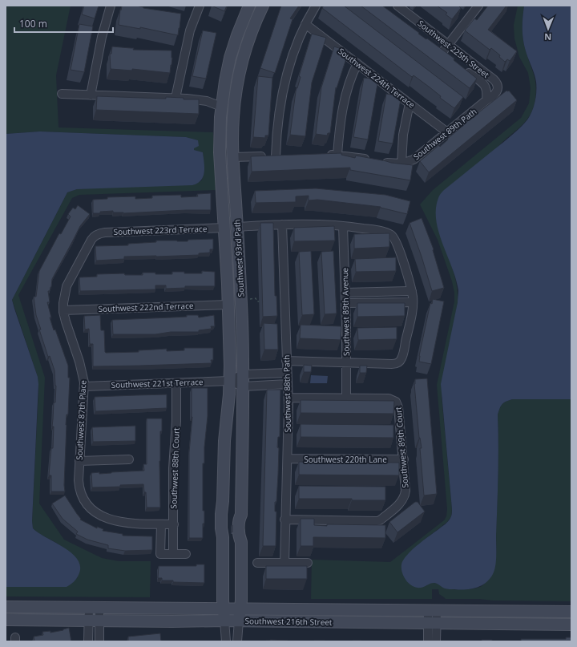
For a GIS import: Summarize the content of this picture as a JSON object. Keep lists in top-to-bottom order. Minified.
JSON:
{"streets":{"street":["Southwest 225th Street","Southwest 224th Terrace","Southwest 89th Path","Southwest 223rd Terrace","Southwest 93rd Path","Southwest 222nd Terrace","Southwest 89th Avenue","Southwest 221st Terrace","Southwest 88th Path","Southwest 87th Place","Southwest 89th Court","Southwest 220th Lane","Southwest 88th Court","Southwest 216th Street"]},"crossings":[["Southwest 225th Street","Southwest 89th Path"],["Southwest 224th Terrace","Southwest 89th Path"],["Southwest 223rd Terrace","Southwest 93rd Path"],["Southwest 223rd Terrace","Southwest 87th Place"],["Southwest 93rd Path","Southwest 222nd Terrace"],["Southwest 93rd Path","Southwest 221st Terrace"],["Southwest 93rd Path","Southwest 216th Street"],["Southwest 222nd Terrace","Southwest 87th Place"],["Southwest 89th Avenue","Southwest 89th Court"],["Southwest 221st Terrace","Southwest 88th Path"],["Southwest 221st Terrace","Southwest 87th Place"],["Southwest 221st Terrace","Southwest 88th Court"],["Southwest 88th Path","Southwest 89th Court"],["Southwest 88th Path","Southwest 220th Lane"],["Southwest 89th Court","Southwest 220th Lane"]],"scale_bar":"100 m","north":"bottom"}
